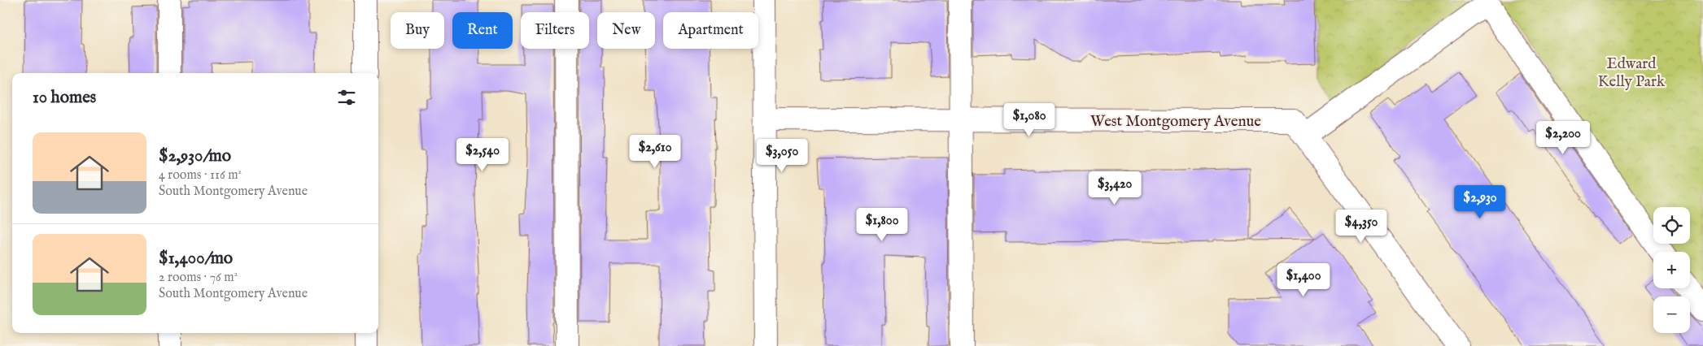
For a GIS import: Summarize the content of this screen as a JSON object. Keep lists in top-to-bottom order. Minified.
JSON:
{"streets":{"street":["West Montgomery Avenue"]},"parks":["Edward Kelly Park"],"page":{"chip":["Buy","Rent","Filters","New","Apartment"],"heading":"10 homes","price":["$1,080","$2,200","$2,610","$2,540","$3,050","$3,420","$2,930","$1,800","$4,350","$1,400"],"list":[{"name":"$2,930/mo","note":"4 rooms · 116 m² · South Montgomery Avenue"},{"name":"$1,400/mo","note":"2 rooms · 76 m² · South Montgomery Avenue"}],"map_buttons":["+","−"]}}
